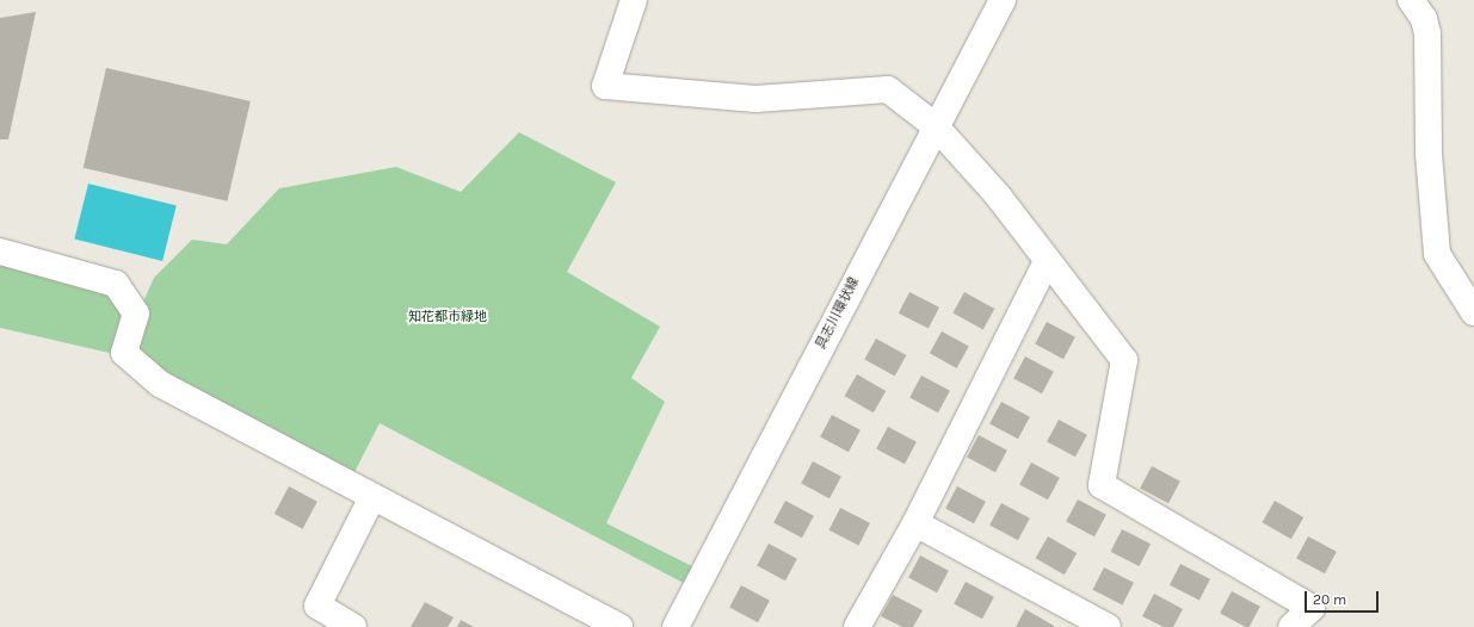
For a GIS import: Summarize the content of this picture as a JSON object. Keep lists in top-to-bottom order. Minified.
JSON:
{"streets":{"street":["具志川環状線"]},"parks":["知花都市緑地"],"scale_bar":"20 m"}
